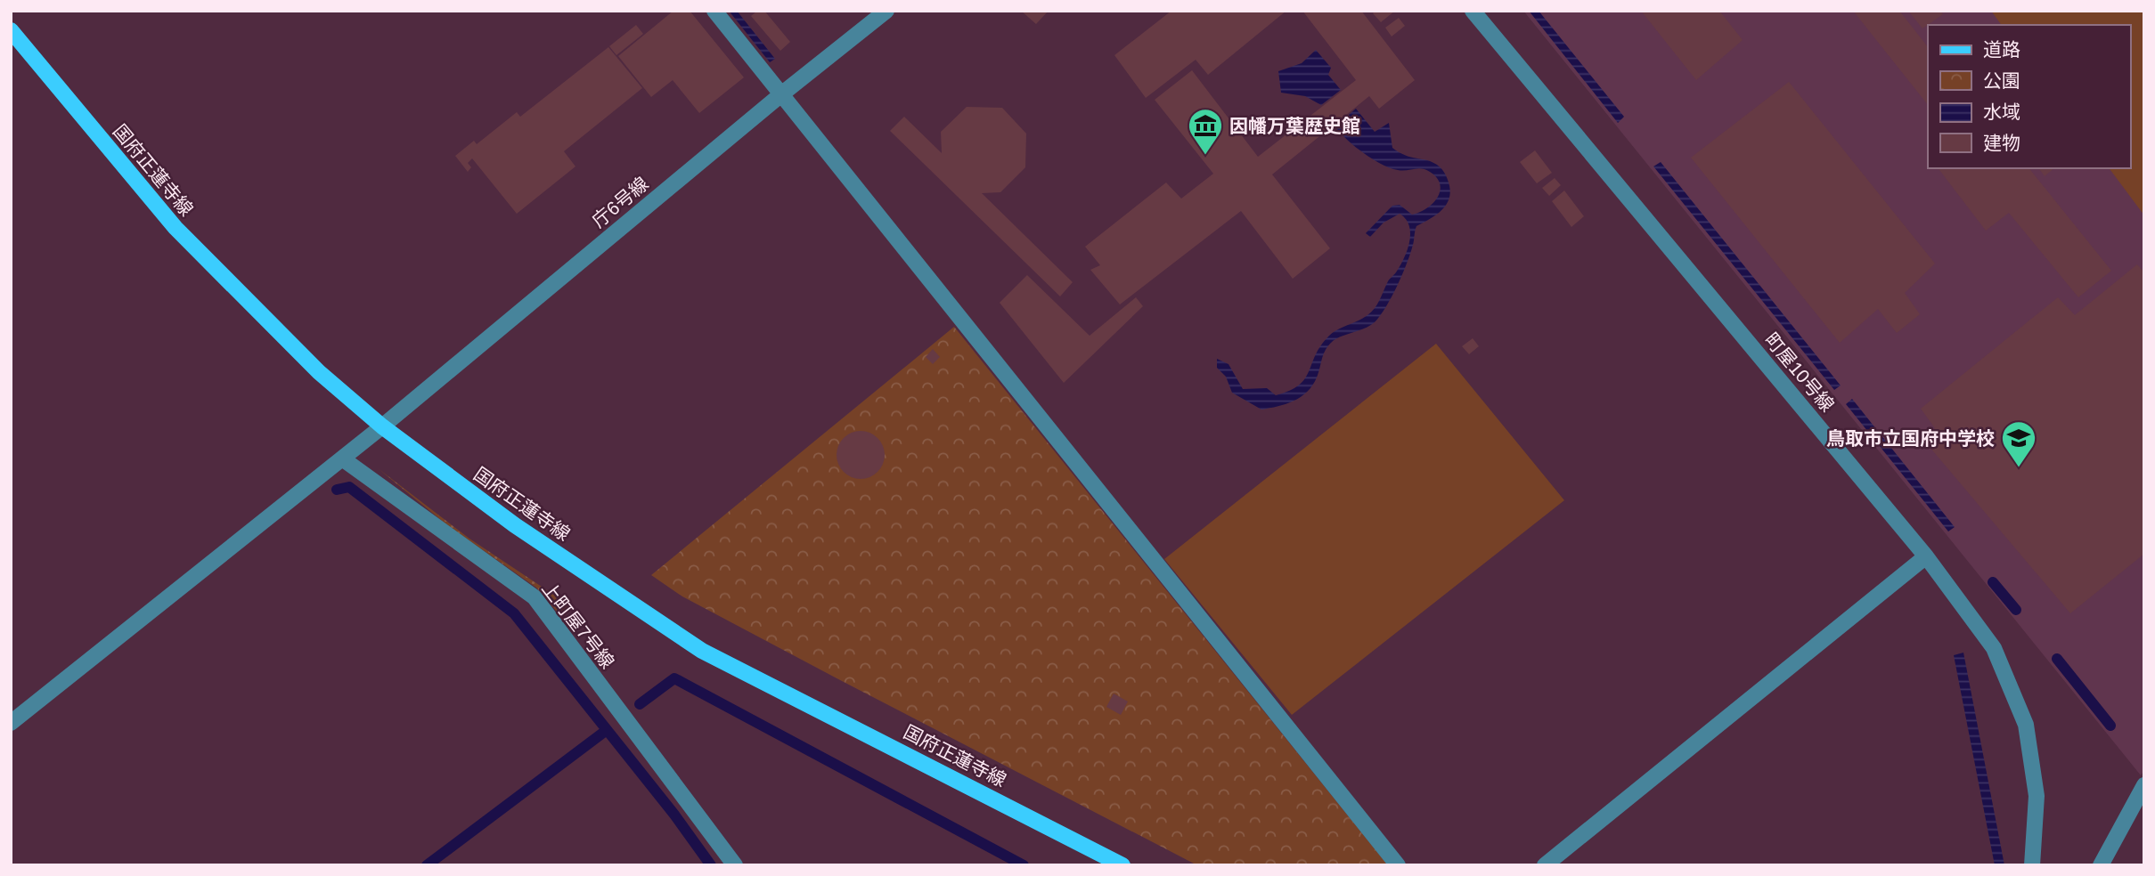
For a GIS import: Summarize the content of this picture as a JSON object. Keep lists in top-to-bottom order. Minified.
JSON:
{"streets":{"main road":["国府正蓮寺線"],"street":["庁6号線","町屋10号線","上町屋7号線"]},"crossings":[["国府正蓮寺線","庁6号線"],["庁6号線","上町屋7号線"]],"places":{"museum":["因幡万葉歴史館"],"school or university":["鳥取市立国府中学校"]},"legend":["道路","公園","水域","建物"]}
